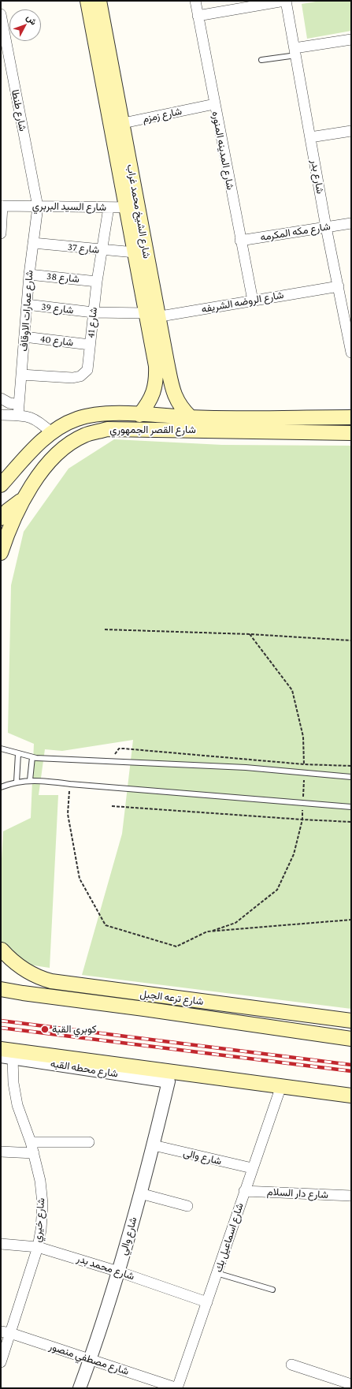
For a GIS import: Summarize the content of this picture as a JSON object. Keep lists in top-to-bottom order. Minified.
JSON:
{"streets":{"main road":["شارع الشيخ محمد غراب","شارع القصر الجمهوري","شارع ترعه الجبل"],"street":["شارع طنطا","شارع زمزم","شارع المدينه المنوره","شارع بدر","شارع السيد البربري","شارع مكه المكرمه","شارع 37","شارع 38","شارع الروضه الشريفه","شارع 39","شارع عمارات الاوقاف","شارع 41","شارع 40","شارع محطه القبه","شارع والى","شارع دار السلام","شارع خيري","شارع والي","شارع اسماعيل بك","شارع محمد بدر","شارع مصطفي منصور"]},"crossings":[["شارع طنطا","شارع السيد البربري"],["شارع طنطا","شارع عمارات الاوقاف"],["شارع زمزم","شارع المدينه المنوره"],["شارع زمزم","شارع الشيخ محمد غراب"],["شارع المدينه المنوره","شارع مكه المكرمه"],["شارع المدينه المنوره","شارع الروضه الشريفه"],["شارع بدر","شارع مكه المكرمه"],["شارع بدر","شارع الروضه الشريفه"],["شارع السيد البربري","شارع الشيخ محمد غراب"],["شارع السيد البربري","شارع عمارات الاوقاف"],["شارع السيد البربري","شارع 41"],["شارع الشيخ محمد غراب","شارع 37"],["شارع الشيخ محمد غراب","شارع الروضه الشريفه"],["شارع الشيخ محمد غراب","شارع 39"],["شارع الشيخ محمد غراب","شارع القصر الجمهوري"],["شارع 37","شارع عمارات الاوقاف"],["شارع 37","شارع 41"],["شارع 38","شارع عمارات الاوقاف"],["شارع 38","شارع 41"],["شارع الروضه الشريفه","شارع 39"],["شارع 39","شارع عمارات الاوقاف"],["شارع 39","شارع 41"],["شارع عمارات الاوقاف","شارع 41"],["شارع عمارات الاوقاف","شارع 40"],["شارع 41","شارع 40"],["شارع محطه القبه","شارع خيري"],["شارع محطه القبه","شارع والي"],["شارع والى","شارع والي"],["شارع والى","شارع اسماعيل بك"],["شارع دار السلام","شارع اسماعيل بك"],["شارع خيري","شارع محمد بدر"],["شارع خيري","شارع مصطفي منصور"],["شارع والي","شارع محمد بدر"],["شارع والي","شارع مصطفي منصور"],["شارع اسماعيل بك","شارع محمد بدر"],["شارع اسماعيل بك","شارع مصطفي منصور"]],"places":["كوبري القبة"],"north":"top right"}
